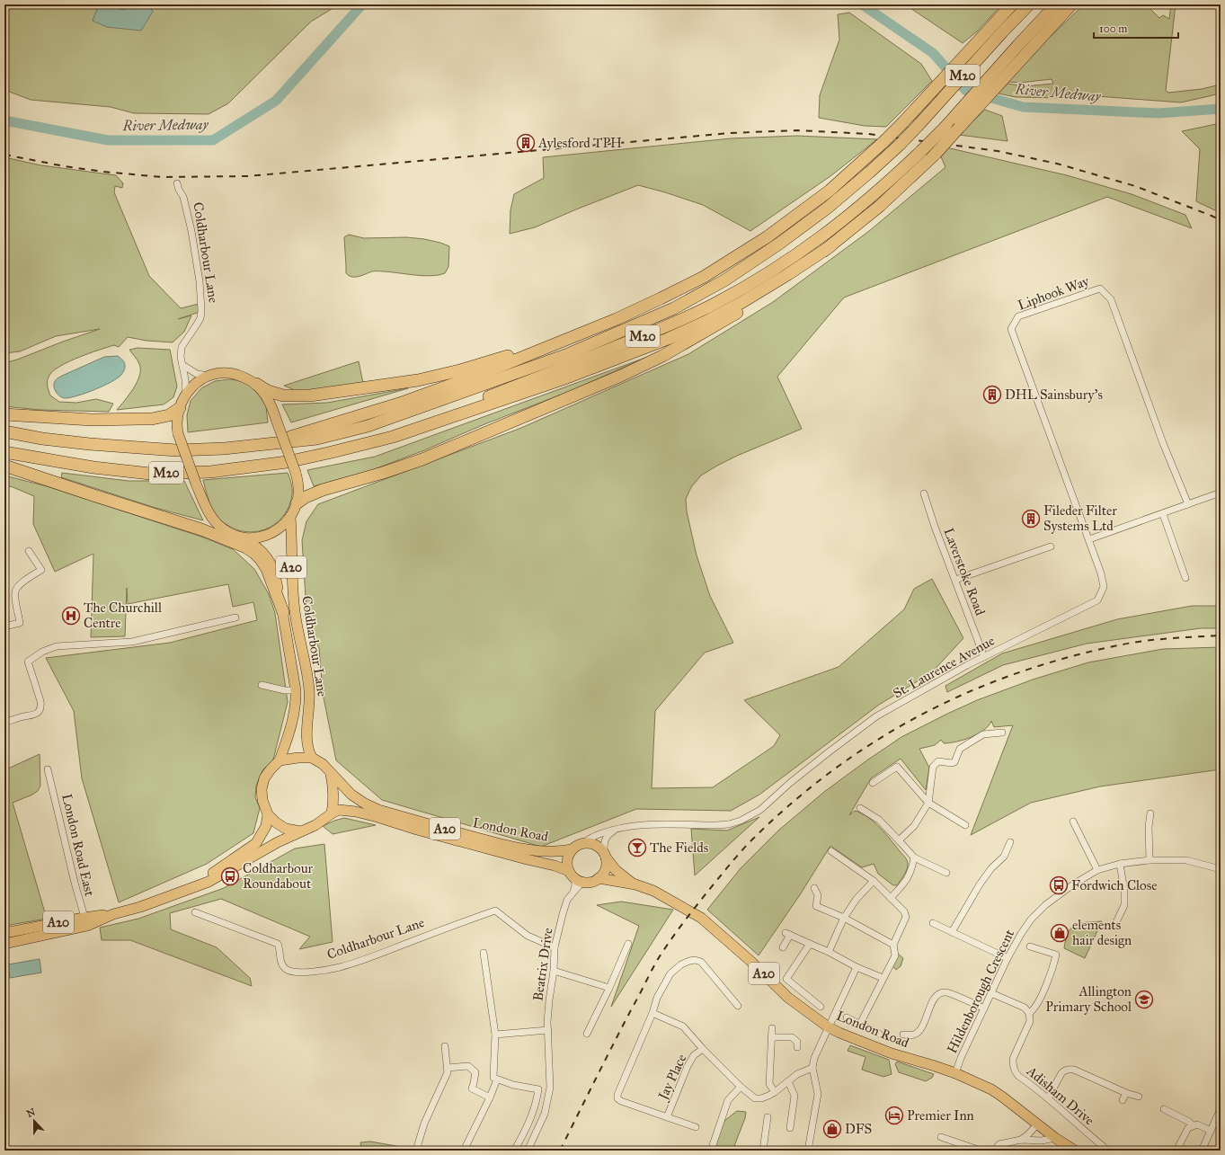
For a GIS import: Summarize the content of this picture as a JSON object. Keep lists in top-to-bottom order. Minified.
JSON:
{"streets":{"highway":["M20"],"main road":["Coldharbour Lane","A20","London Road"],"street":["Liphook Way","Laverstoke Road","St. Laurence Avenue","London Road East","Beatrix Drive","Hildenborough Crescent","Jay Place","Adisham Drive"]},"crossings":[["Coldharbour Lane","A20"],["Coldharbour Lane","London Road"],["Coldharbour Lane","Beatrix Drive"],["Liphook Way","St. Laurence Avenue"],["A20","London Road"],["A20","London Road East"],["Laverstoke Road","St. Laurence Avenue"],["St. Laurence Avenue","London Road"],["St. Laurence Avenue","Beatrix Drive"],["London Road","Beatrix Drive"],["London Road","Hildenborough Crescent"]],"water":["River Medway"],"places":{"building":["Aylesford TPH","DHL Sainsbury's","Fileder Filter Systems Ltd"],"hospital":["The Churchill Centre"],"bar":["The Fields"],"bus stop":["Coldharbour Roundabout","Fordwich Close"],"shop":["elements hair design","DFS"],"school or university":["Allington Primary School"],"hotel":["Premier Inn"]},"scale_bar":"100 m","north":"top"}
